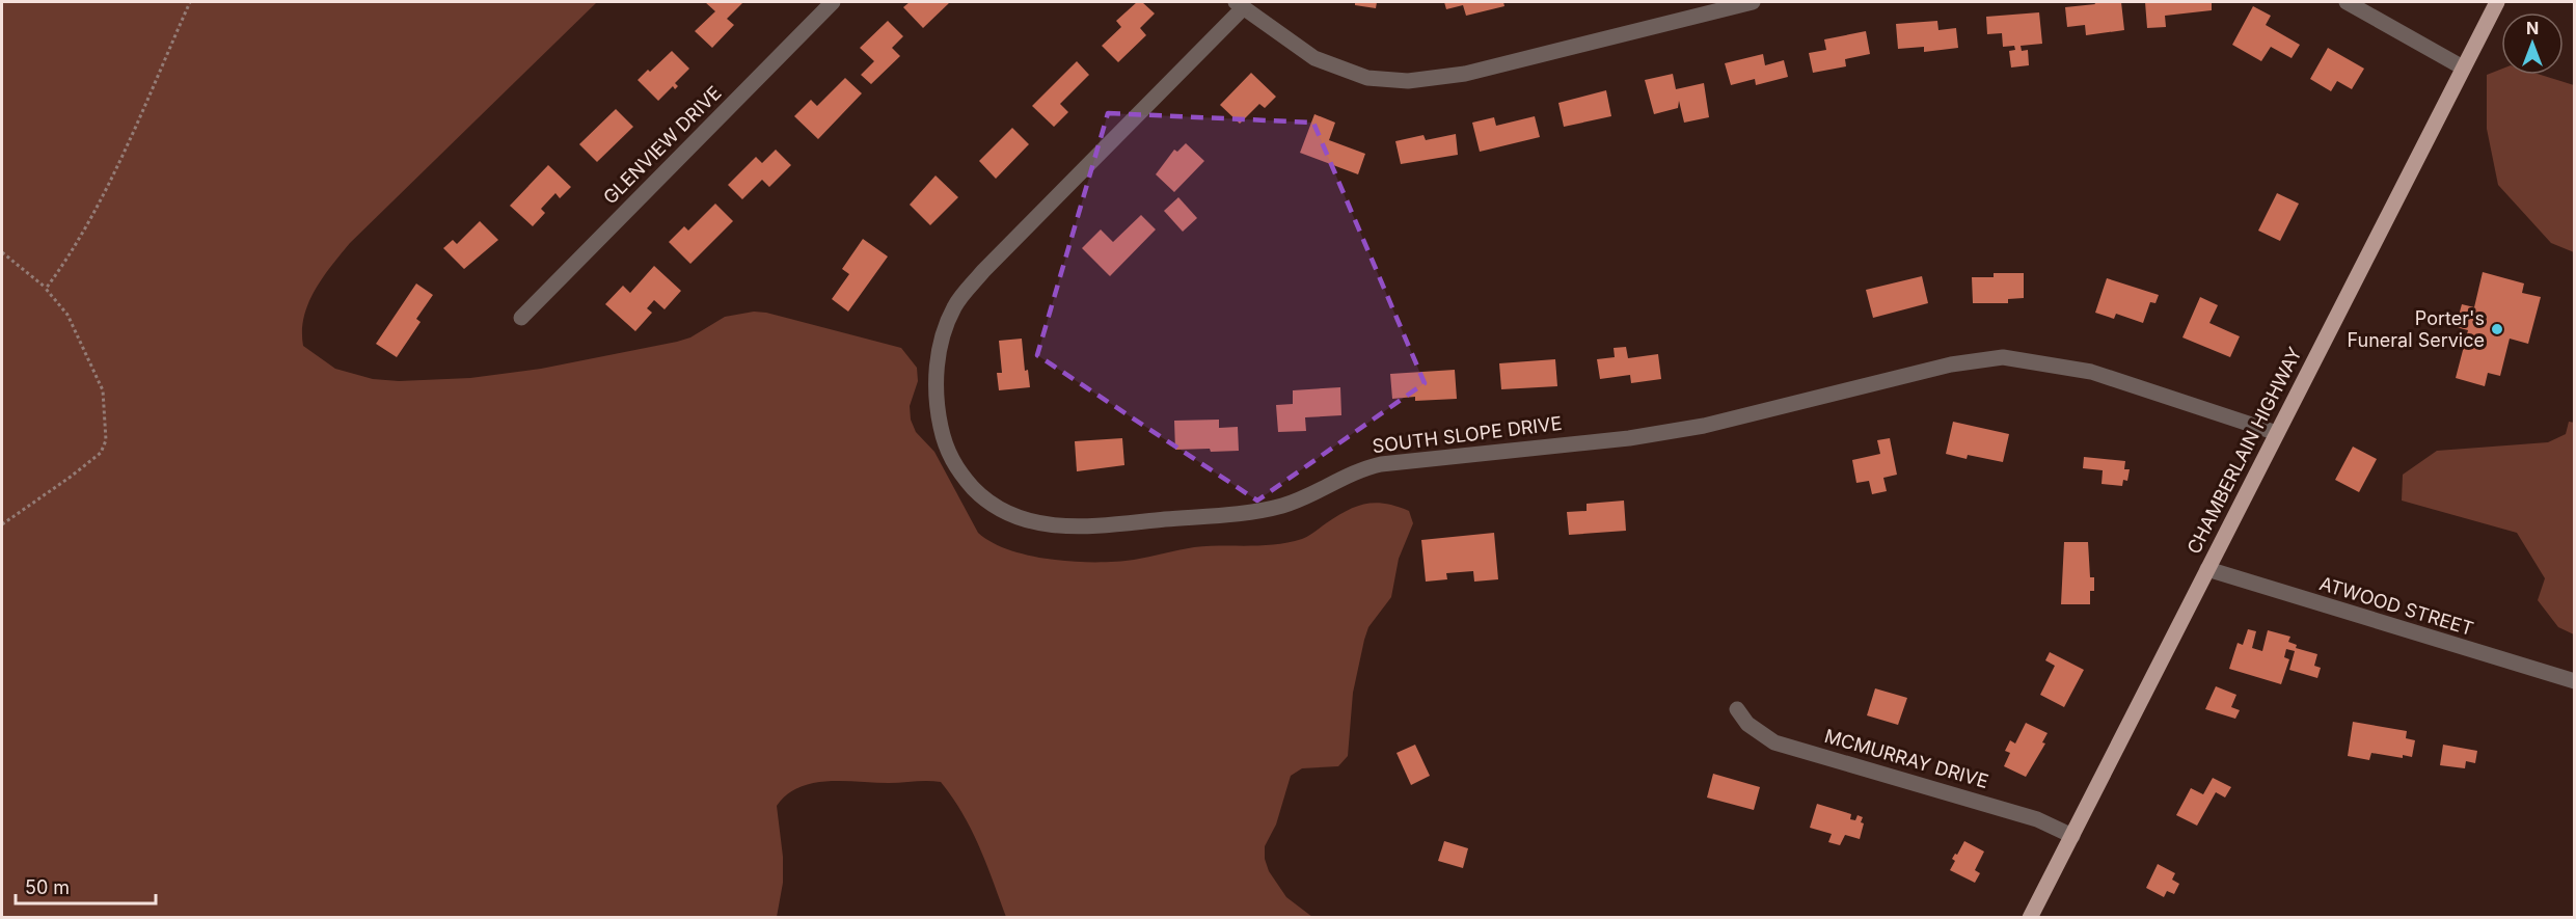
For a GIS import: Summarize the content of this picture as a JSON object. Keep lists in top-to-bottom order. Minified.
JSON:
{"streets":{"main road":["CHAMBERLAIN HIGHWAY"],"street":["GLENVIEW DRIVE","SOUTH SLOPE DRIVE","ATWOOD STREET","MCMURRAY DRIVE"]},"crossings":[["SOUTH SLOPE DRIVE","CHAMBERLAIN HIGHWAY"],["CHAMBERLAIN HIGHWAY","ATWOOD STREET"],["CHAMBERLAIN HIGHWAY","MCMURRAY DRIVE"]],"places":["Porter's Funeral Service"],"scale_bar":"50 m","north":"top"}
